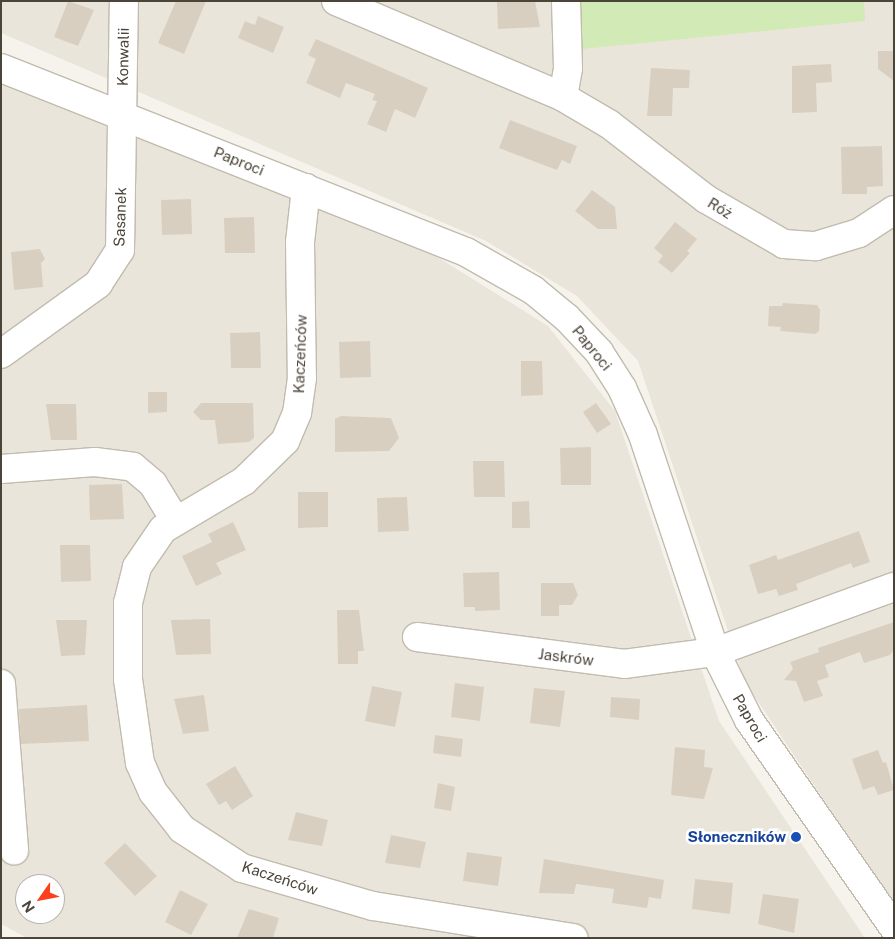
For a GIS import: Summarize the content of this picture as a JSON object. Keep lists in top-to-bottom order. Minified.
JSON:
{"streets":{"street":["Konwalii","Paproci","Róż","Sasanek","Kaczeńców","Jaskrów"]},"crossings":[["Konwalii","Paproci"],["Konwalii","Sasanek"],["Paproci","Sasanek"],["Paproci","Kaczeńców"],["Paproci","Jaskrów"]],"places":["Słoneczników"],"north":"bottom left"}
